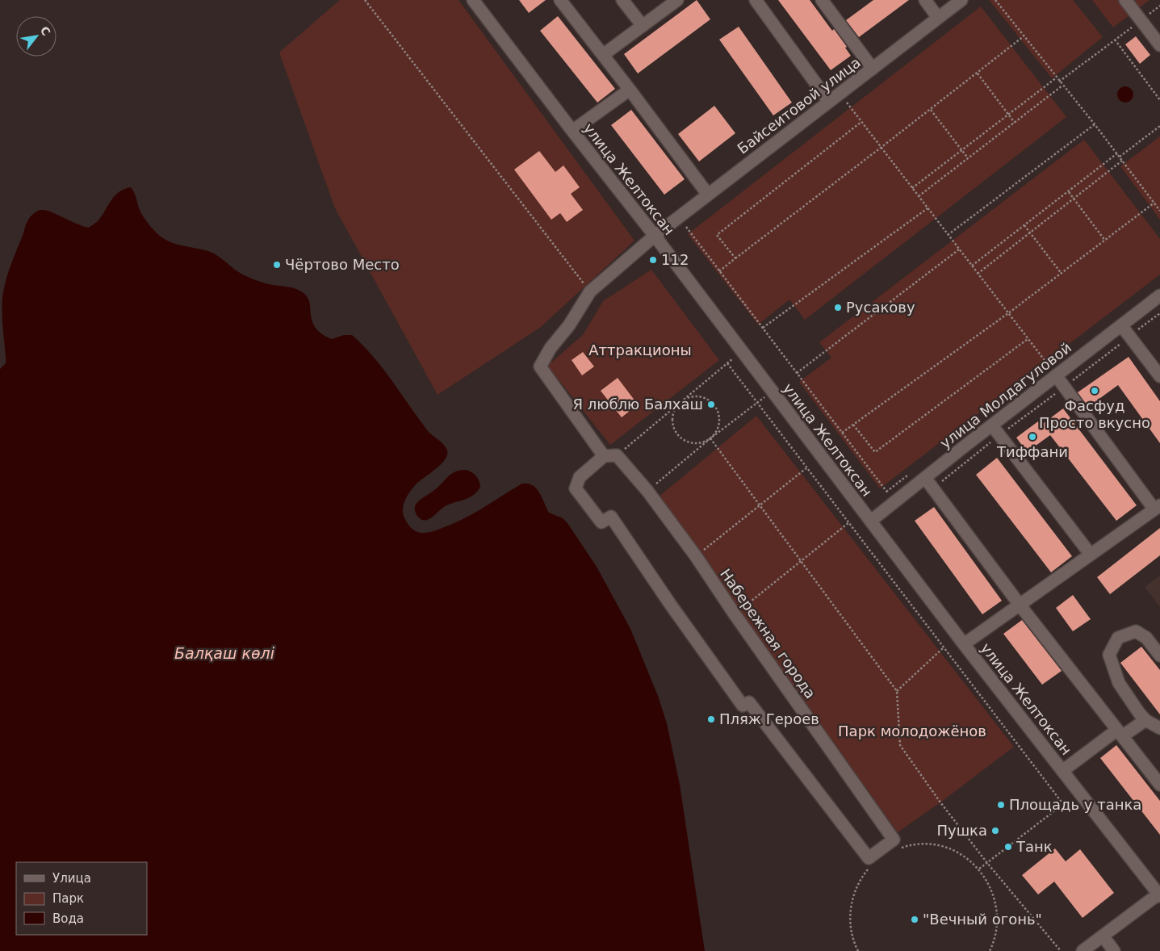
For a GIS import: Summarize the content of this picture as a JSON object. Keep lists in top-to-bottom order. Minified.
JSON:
{"streets":{"street":["Байсеитовой улица","улица Желтоксан","улица Молдагуловой","Набережная города"]},"crossings":[["Байсеитовой улица","улица Желтоксан"],["улица Желтоксан","улица Молдагуловой"]],"water":["Балқаш көлі"],"parks":["Аттракционы","Парк молодожёнов"],"places":["112","Чёртово Место","Русакову","Фасфуд Просто вкусно","Я люблю Балхаш","Тиффани","Пляж Героев","Площадь у танка","Пушка","Танк","\"Вечный огонь\""],"legend":["Улица","Парк","Вода"],"north":"top right"}
